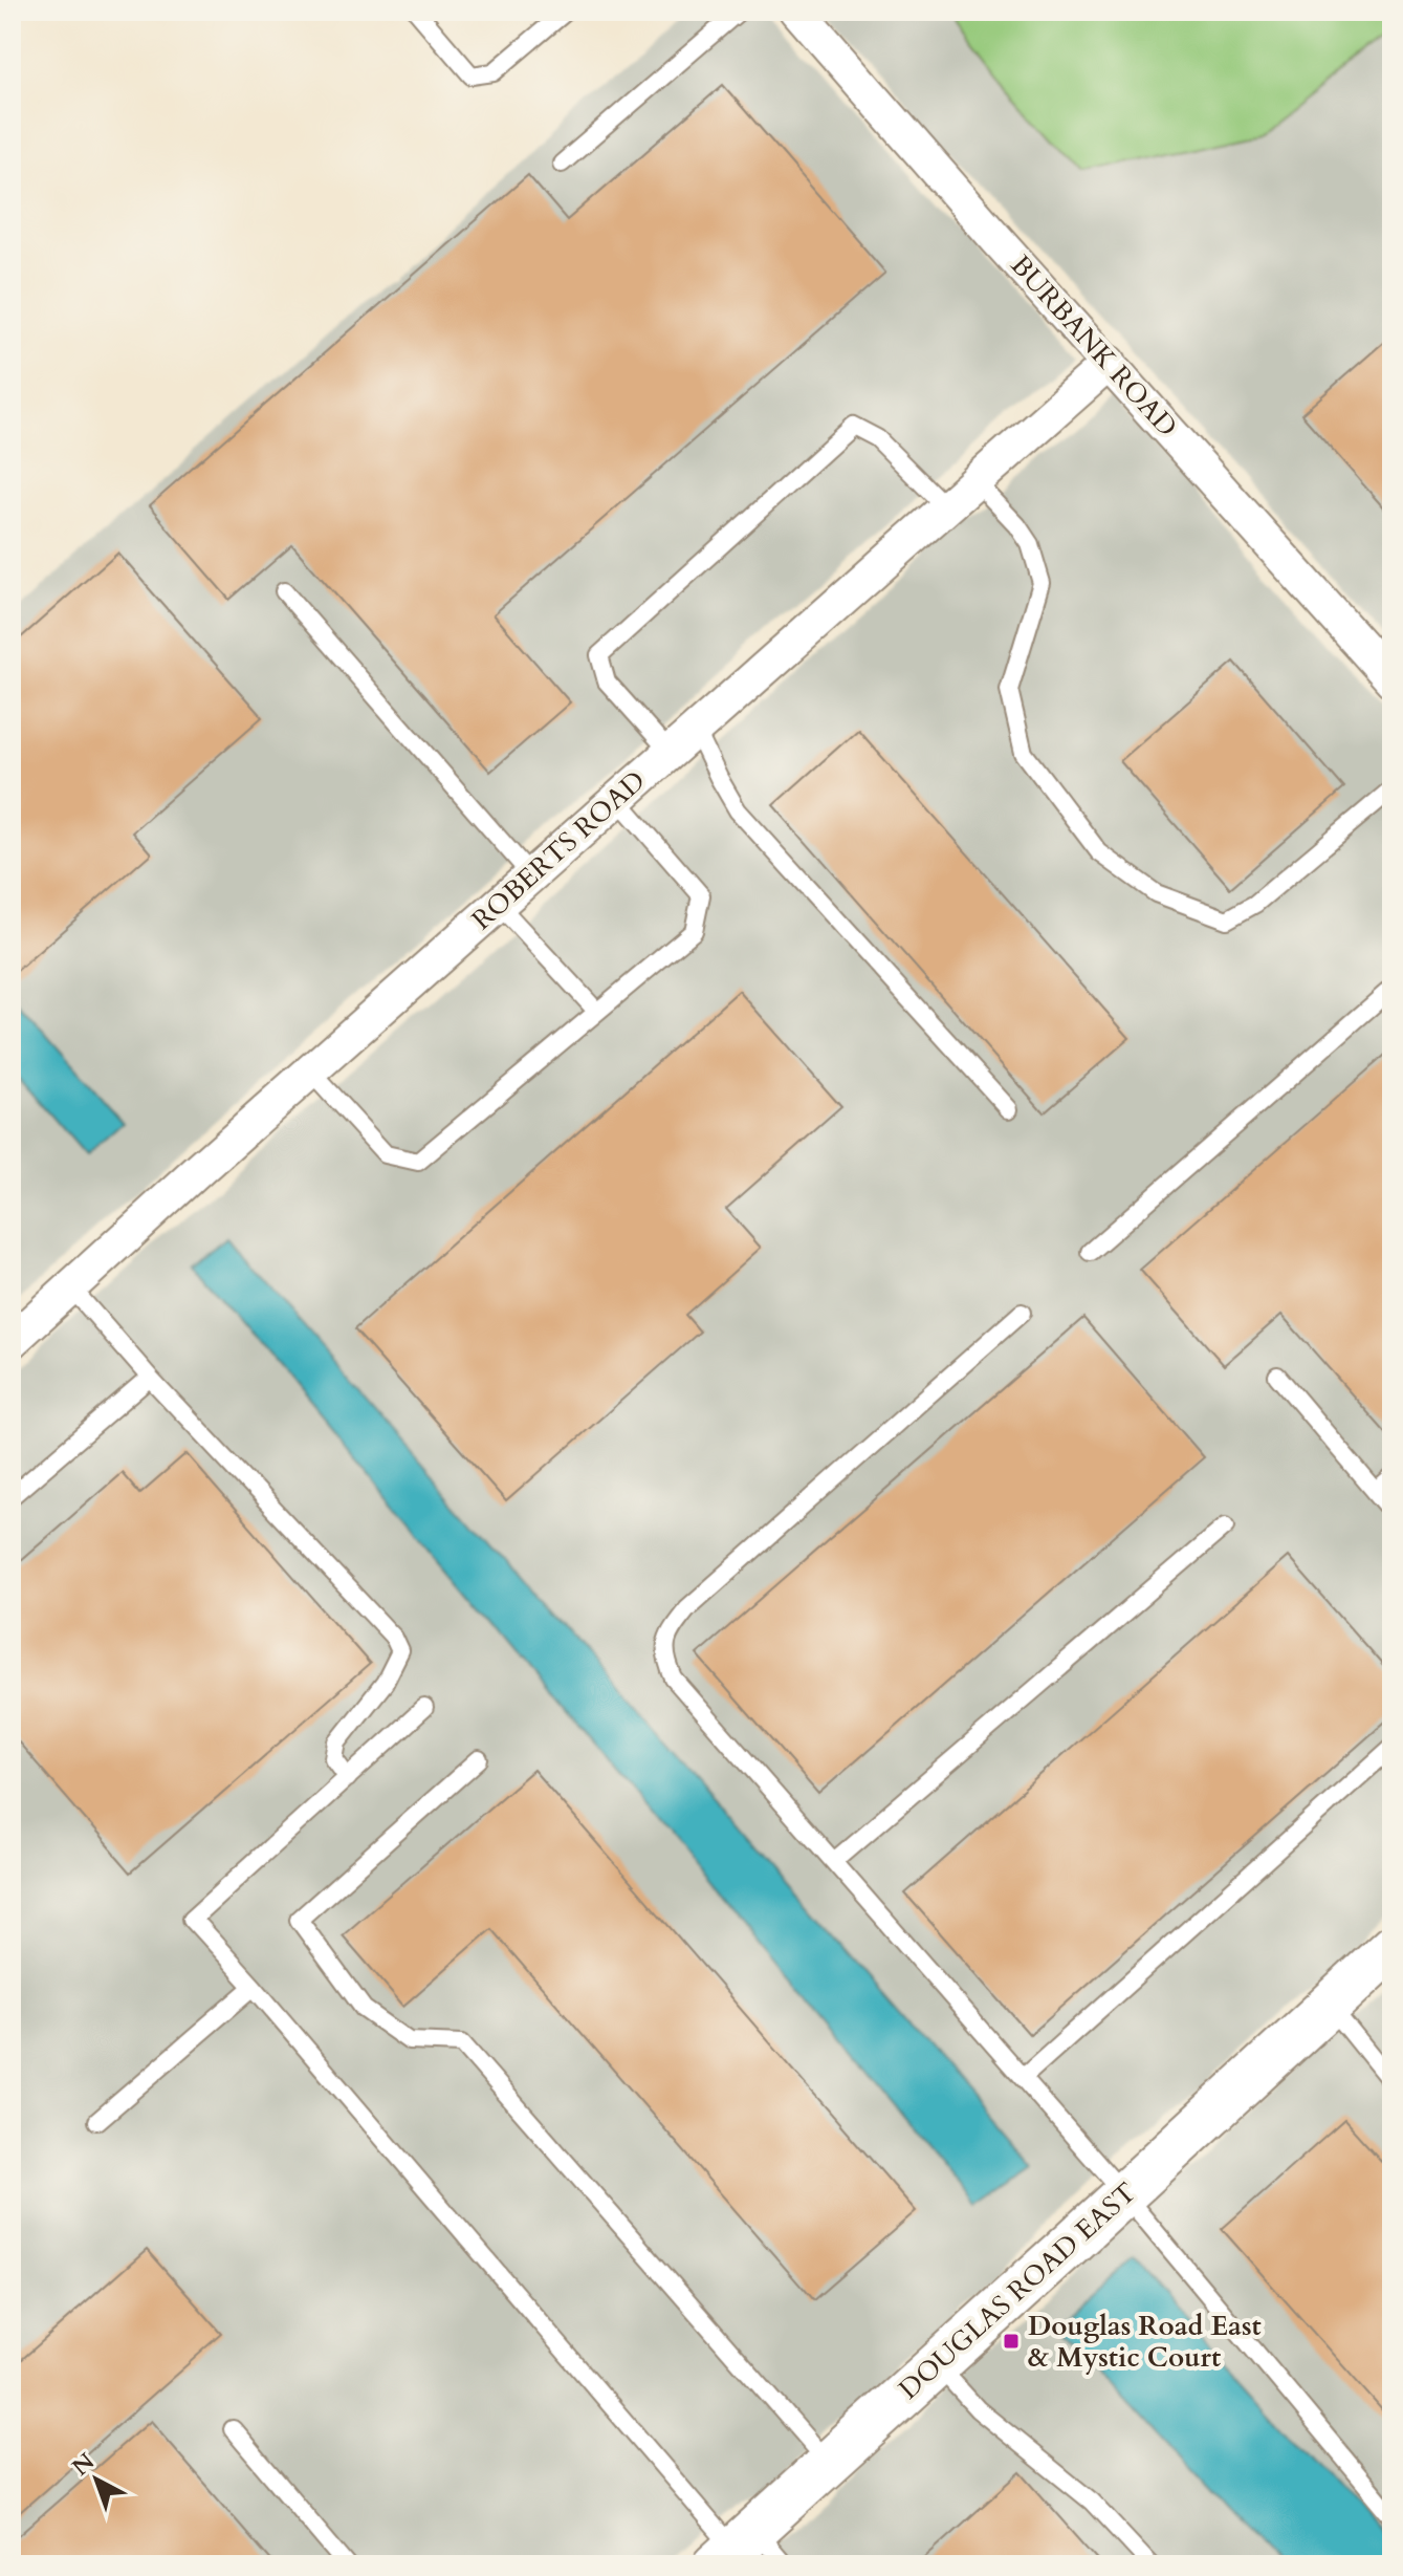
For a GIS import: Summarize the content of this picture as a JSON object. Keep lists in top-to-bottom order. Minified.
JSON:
{"streets":{"street":["BURBANK ROAD","ROBERTS ROAD","DOUGLAS ROAD EAST"]},"crossings":[["BURBANK ROAD","ROBERTS ROAD"]],"places":{"transit":["Douglas Road East & Mystic Court"]},"north":"top left"}
